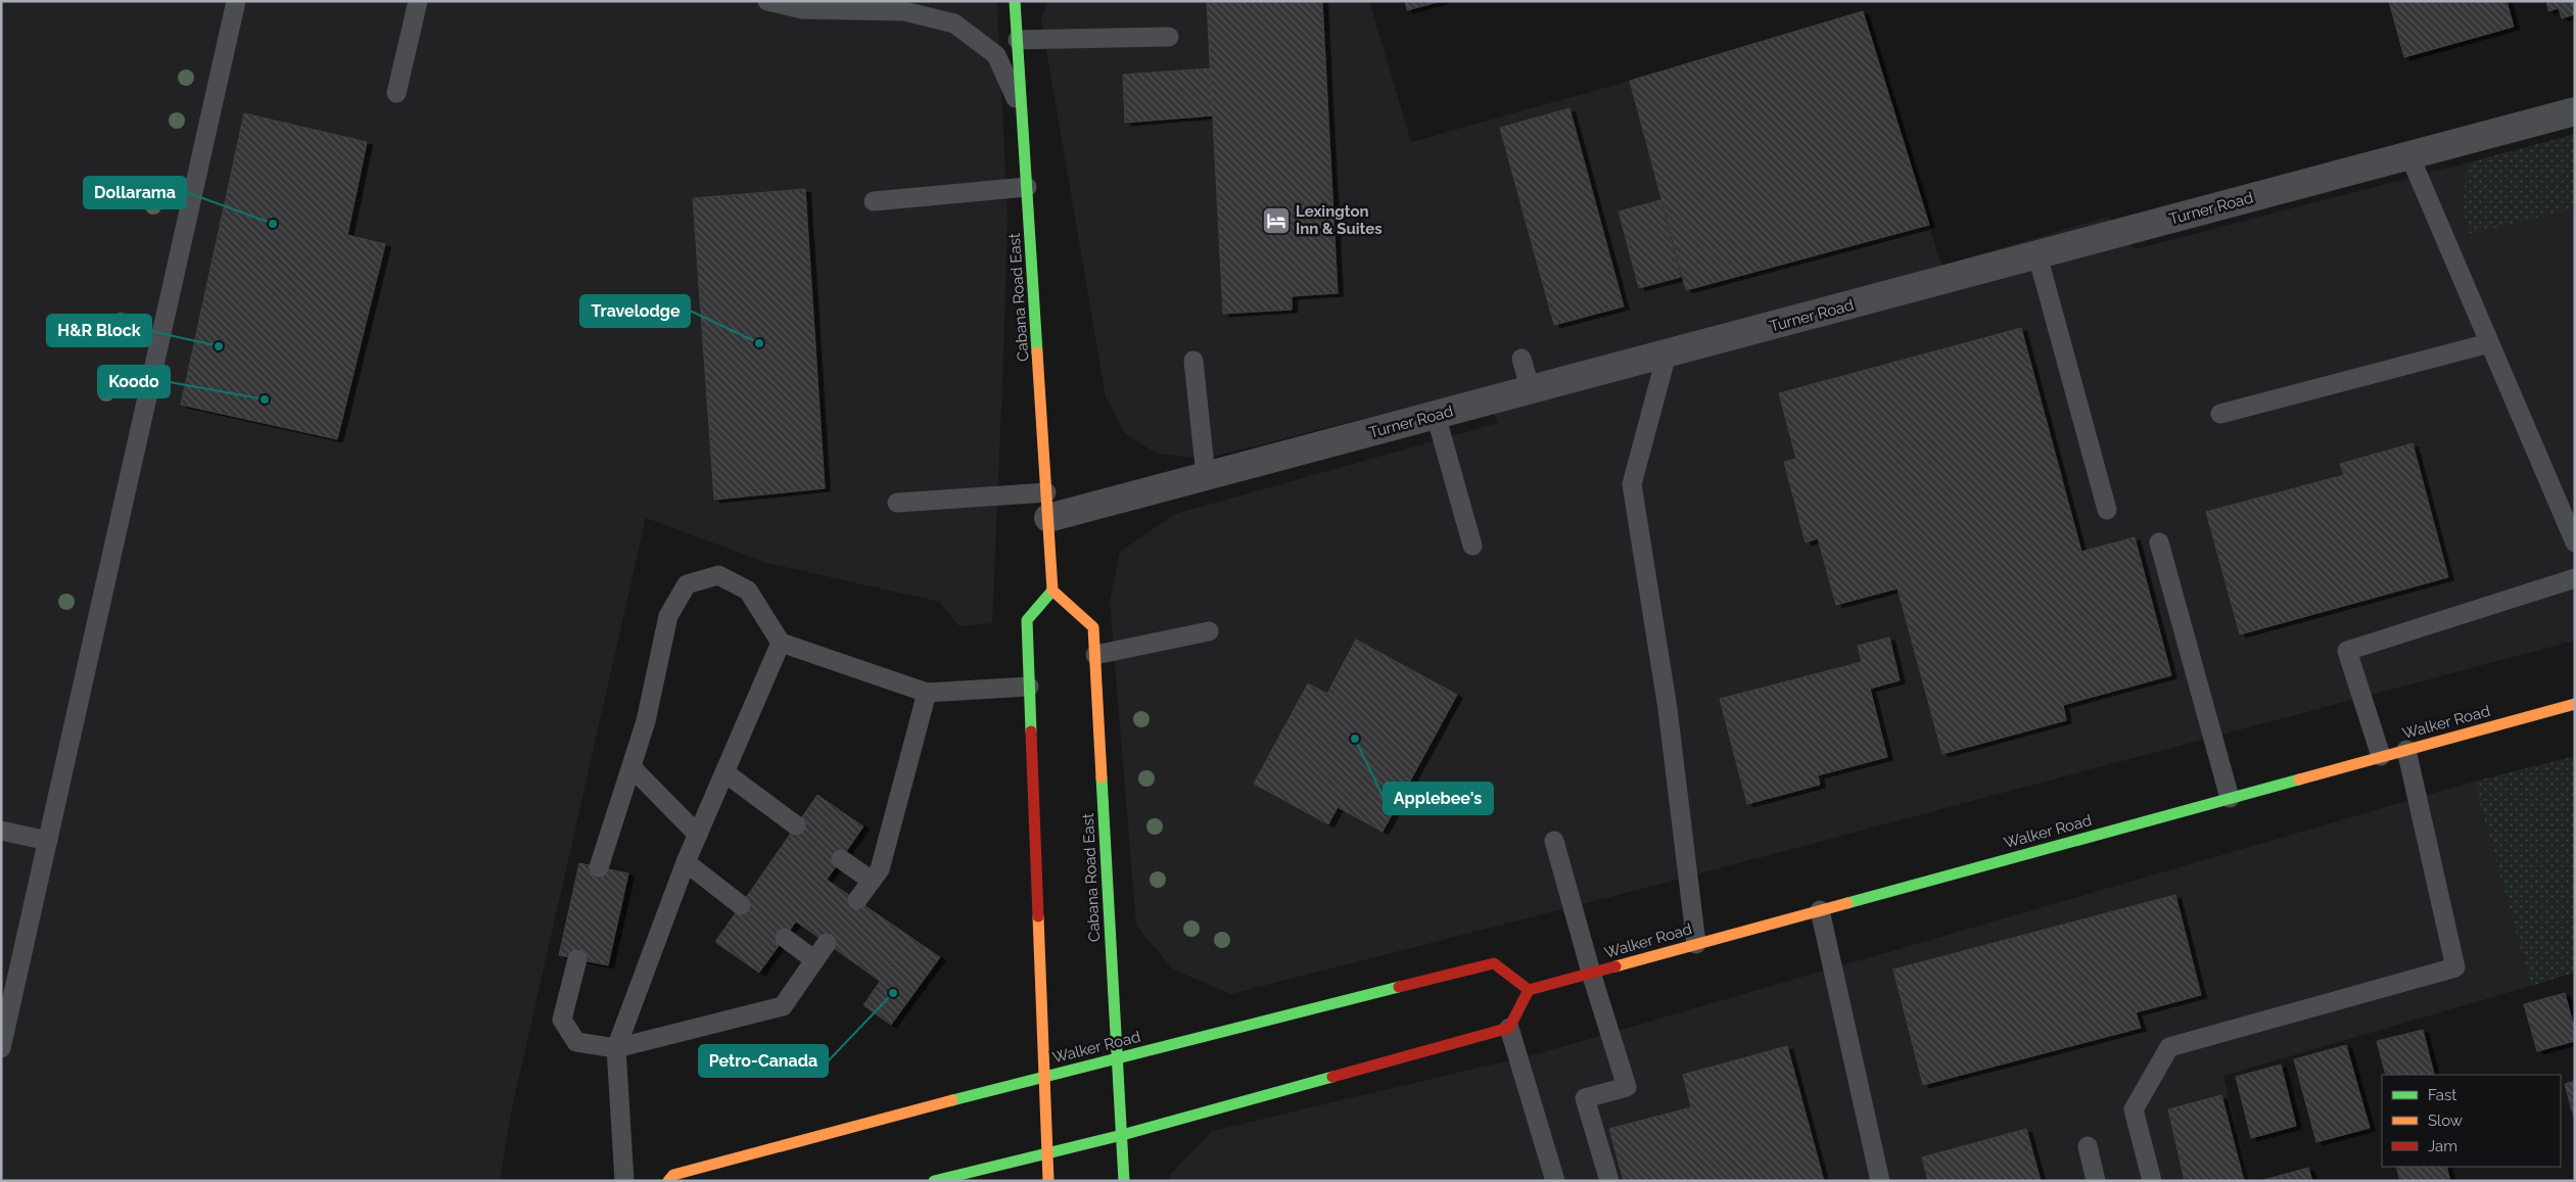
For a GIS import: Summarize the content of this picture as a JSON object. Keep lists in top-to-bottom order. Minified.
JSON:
{"streets":{"main road":["Cabana Road East","Walker Road"],"street":["Turner Road"]},"crossings":[["Turner Road","Cabana Road East"],["Cabana Road East","Walker Road"]],"places":{"hotel":["Lexington Inn & Suites"],"other":["Dollarama","Travelodge","H&R Block","Koodo","Applebee's","Petro-Canada"]},"legend":["Fast","Slow","Jam"]}
